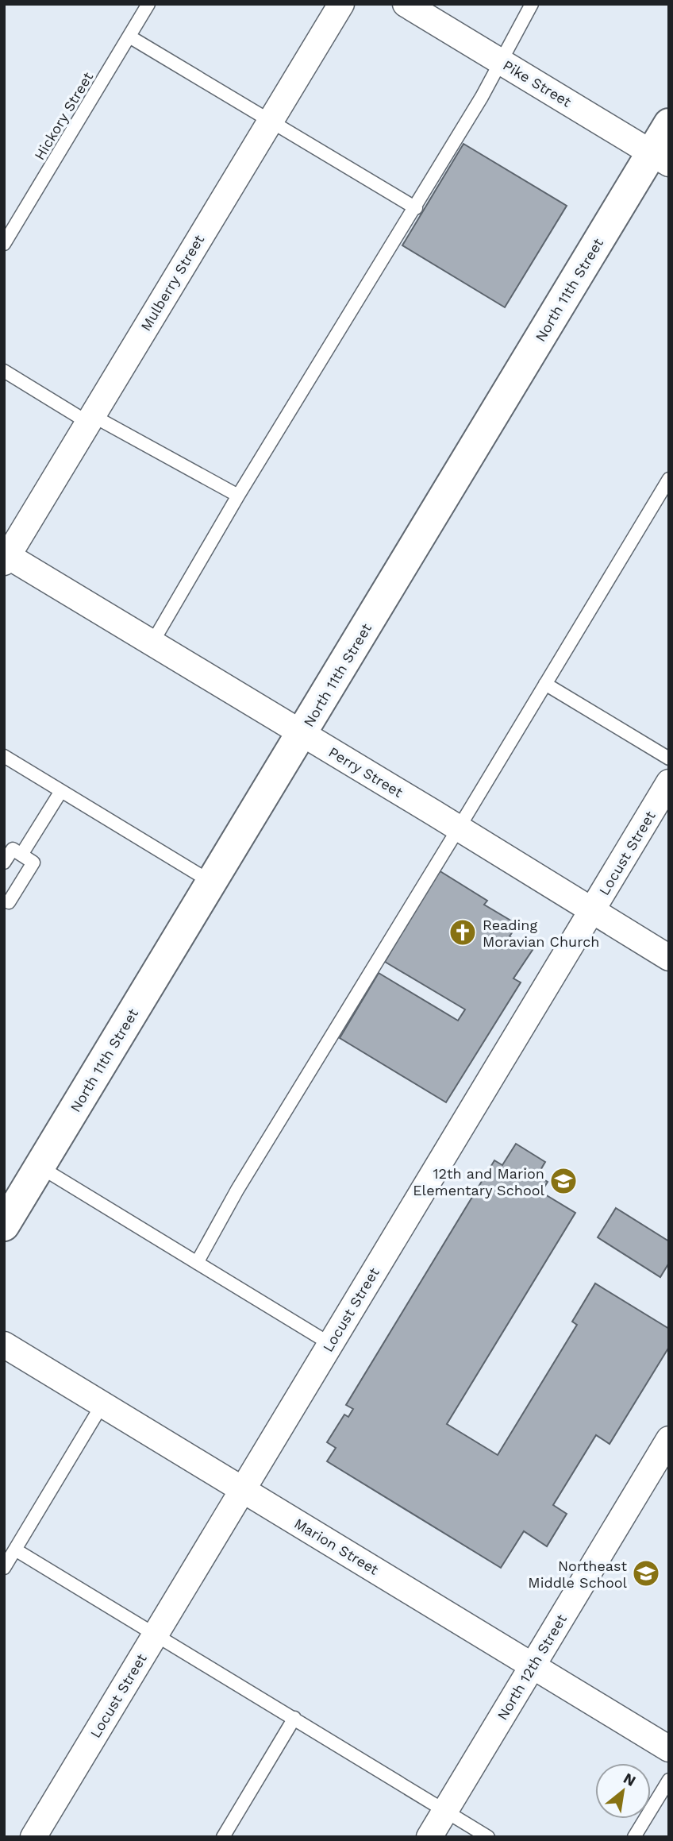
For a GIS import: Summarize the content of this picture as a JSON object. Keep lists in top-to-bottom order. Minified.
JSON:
{"streets":{"street":["Pike Street","Mulberry Street","North 11th Street","Perry Street","Locust Street","Marion Street","North 12th Street"],"lane":["Hickory Street"]},"crossings":[["Pike Street","North 11th Street"],["Mulberry Street","Perry Street"],["North 11th Street","Perry Street"],["Perry Street","Locust Street"],["Locust Street","Marion Street"],["Marion Street","North 12th Street"]],"places":{"church":["Reading Moravian Church"],"school or university":["12th and Marion Elementary School","Northeast Middle School"]},"north":"top right"}
